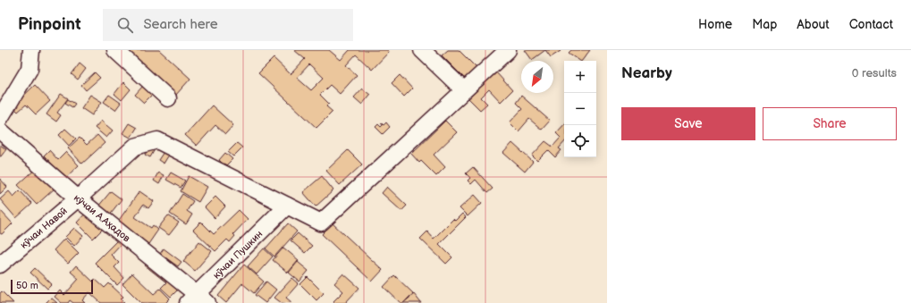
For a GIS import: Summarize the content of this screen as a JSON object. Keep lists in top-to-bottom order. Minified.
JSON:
{"streets":{"street":["кӯчаи А.Аҳадов","кӯчаи Навоӣ","кӯчаи Пушкин"]},"crossings":[["кӯчаи А.Аҳадов","кӯчаи Навоӣ"],["кӯчаи А.Аҳадов","кӯчаи Пушкин"],["кӯчаи Навоӣ","кӯчаи Пушкин"]],"scale_bar":"50 m","north":"bottom left","page":{"header":"Pinpoint","search":"Search here","nav":["Home","Map","About","Contact"],"heading":["Nearby","0 results"],"map_buttons":["+","−"],"buttons":["Save","Share"],"scale":"50 m"}}
